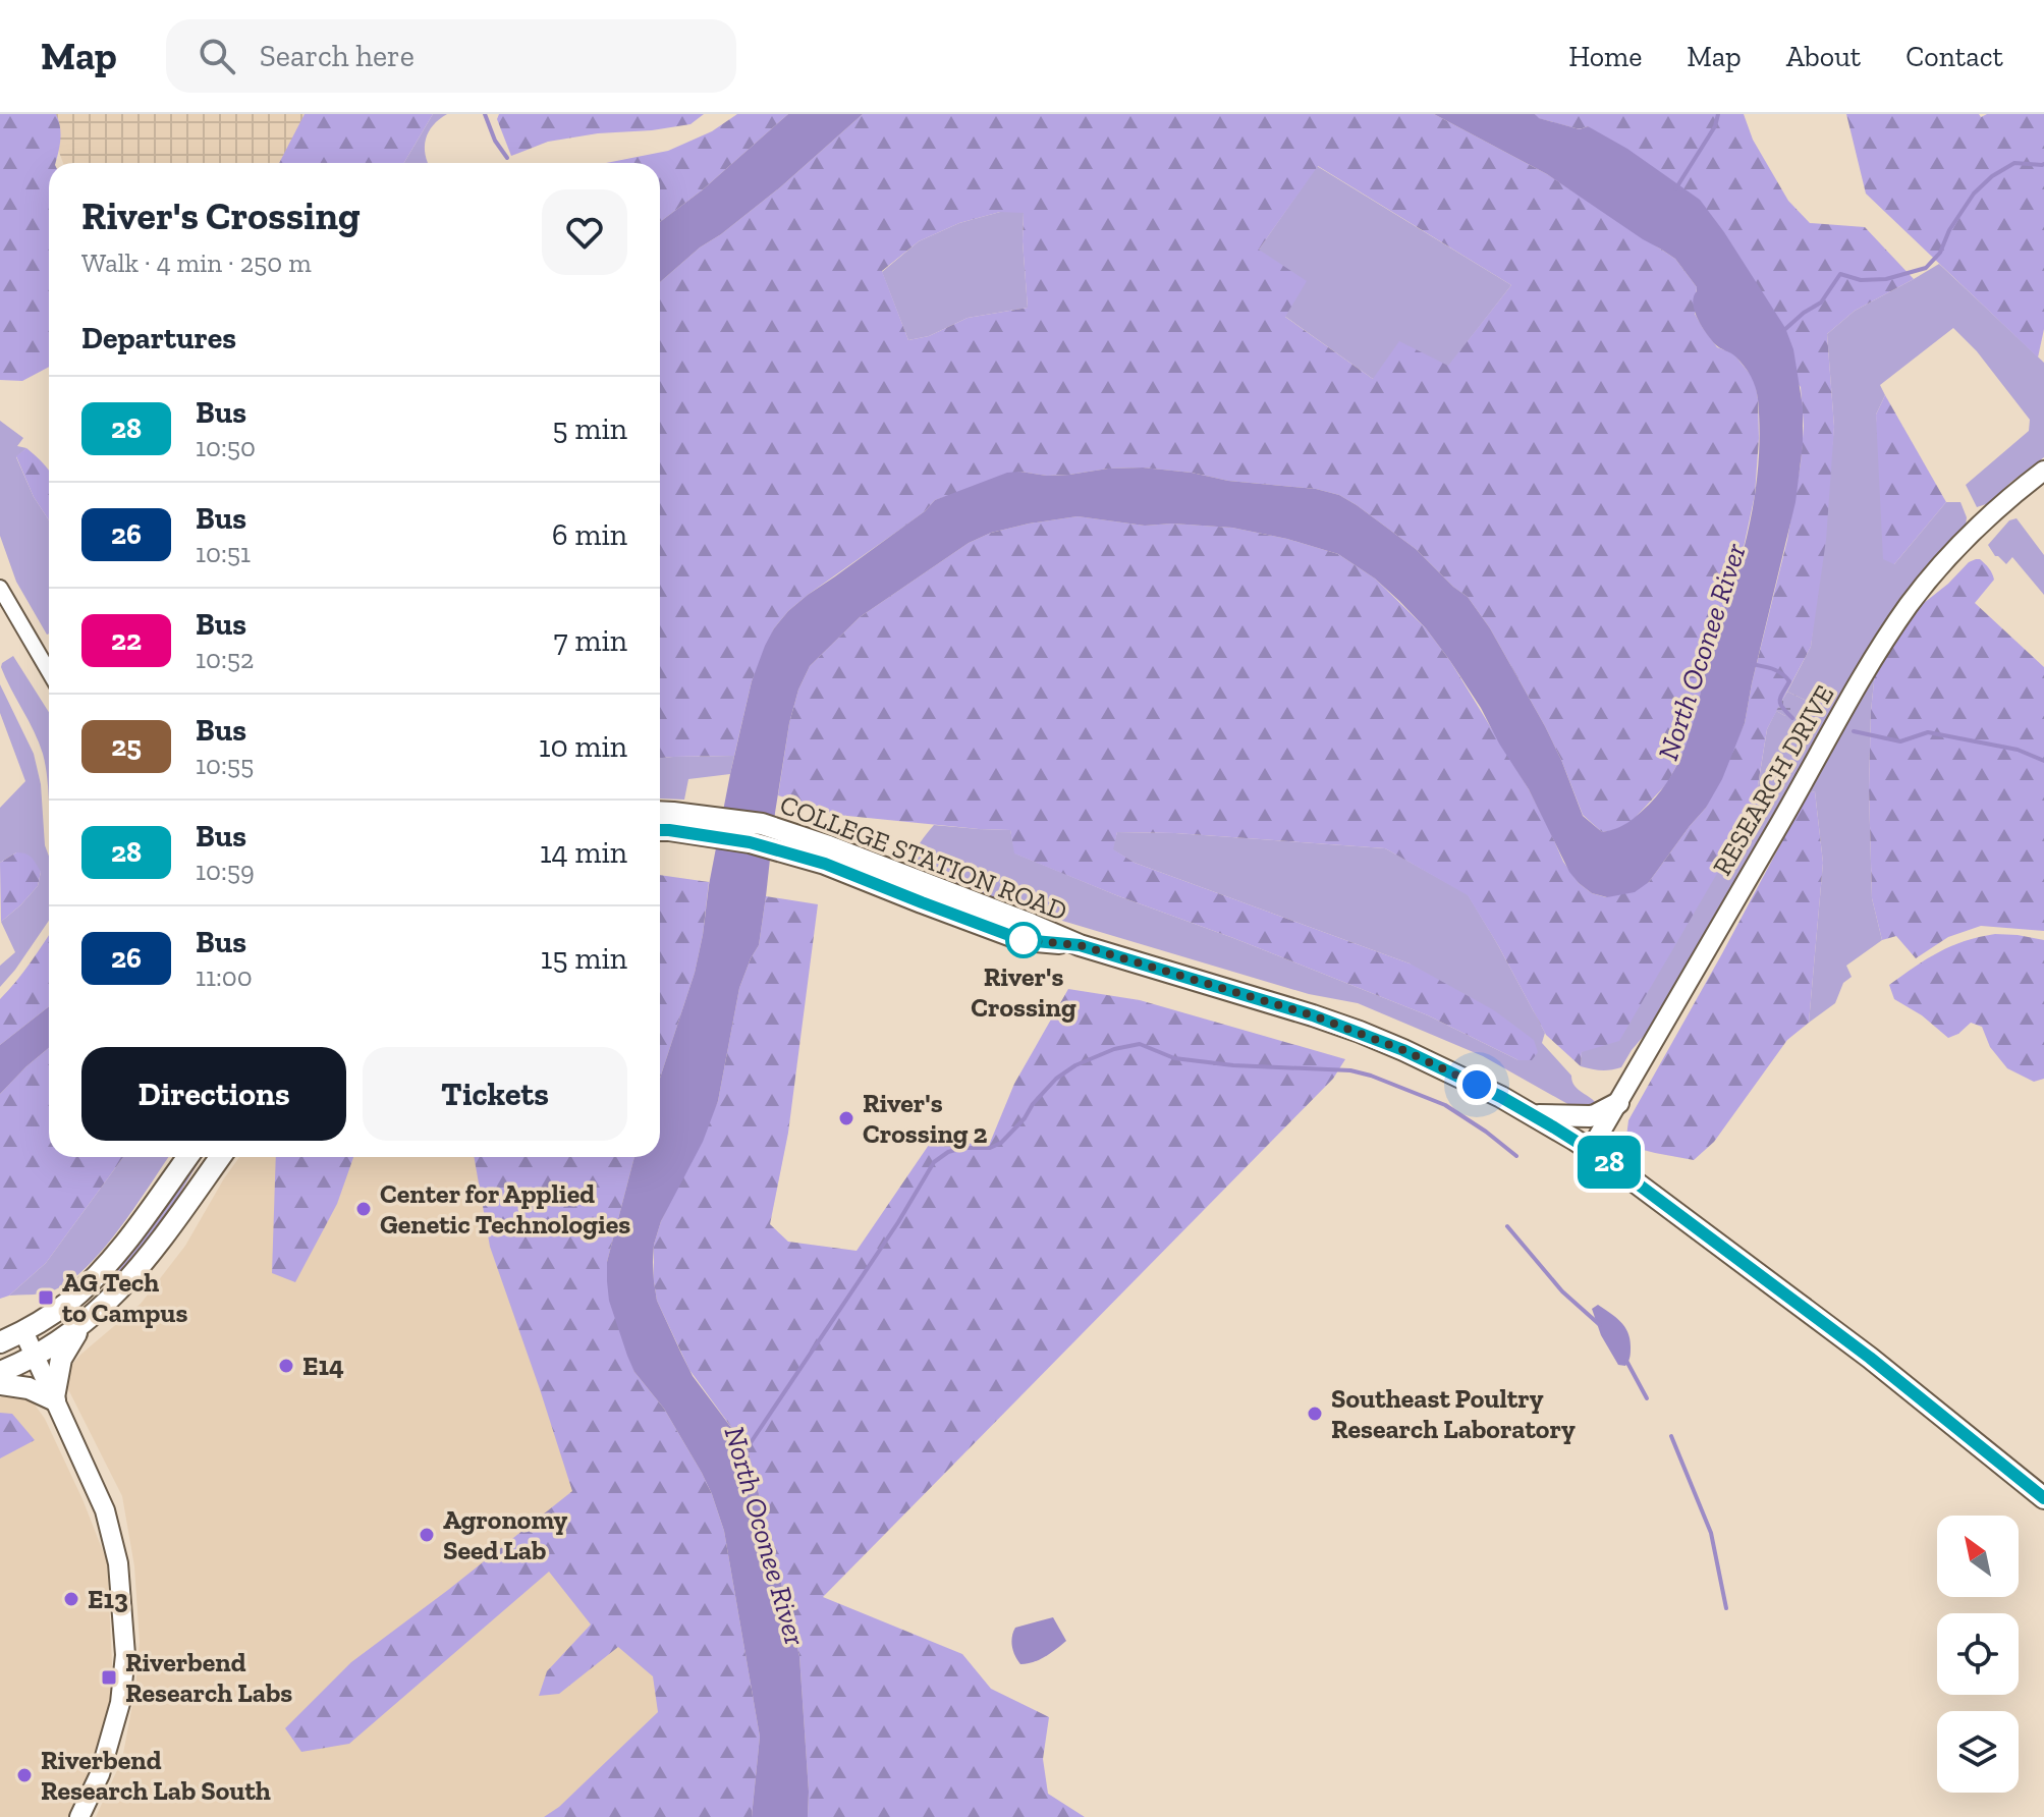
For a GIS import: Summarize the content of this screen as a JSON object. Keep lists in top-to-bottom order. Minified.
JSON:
{"streets":{"main road":["COLLEGE STATION ROAD"],"street":["RESEARCH DRIVE"]},"crossings":[["RESEARCH DRIVE","COLLEGE STATION ROAD"]],"water":["North Oconee River"],"places":{"other":["River's Crossing","River's Crossing 2","Center for Applied Genetic Technologies","E14","Southeast Poultry Research Laboratory","Agronomy Seed Lab","E13","Riverbend Research Lab South"],"transit":["AG Tech to Campus","Riverbend Research Labs"]},"lines":["bus line 28"],"north":"top left","page":{"header":"Map","search":"Search here","nav":["Home","Map","About","Contact"],"on_map":"28","heading":[["River's Crossing","Walk · 4 min · 250 m"],"Departures"],"list":[{"mark":"28","name":"Bus","note":"10:50","value":"5 min"},{"mark":"26","name":"Bus","note":"10:51","value":"6 min"},{"mark":"22","name":"Bus","note":"10:52","value":"7 min"},{"mark":"25","name":"Bus","note":"10:55","value":"10 min"},{"mark":"28","name":"Bus","note":"10:59","value":"14 min"},{"mark":"26","name":"Bus","note":"11:00","value":"15 min"}],"buttons":["Directions","Tickets"]}}
